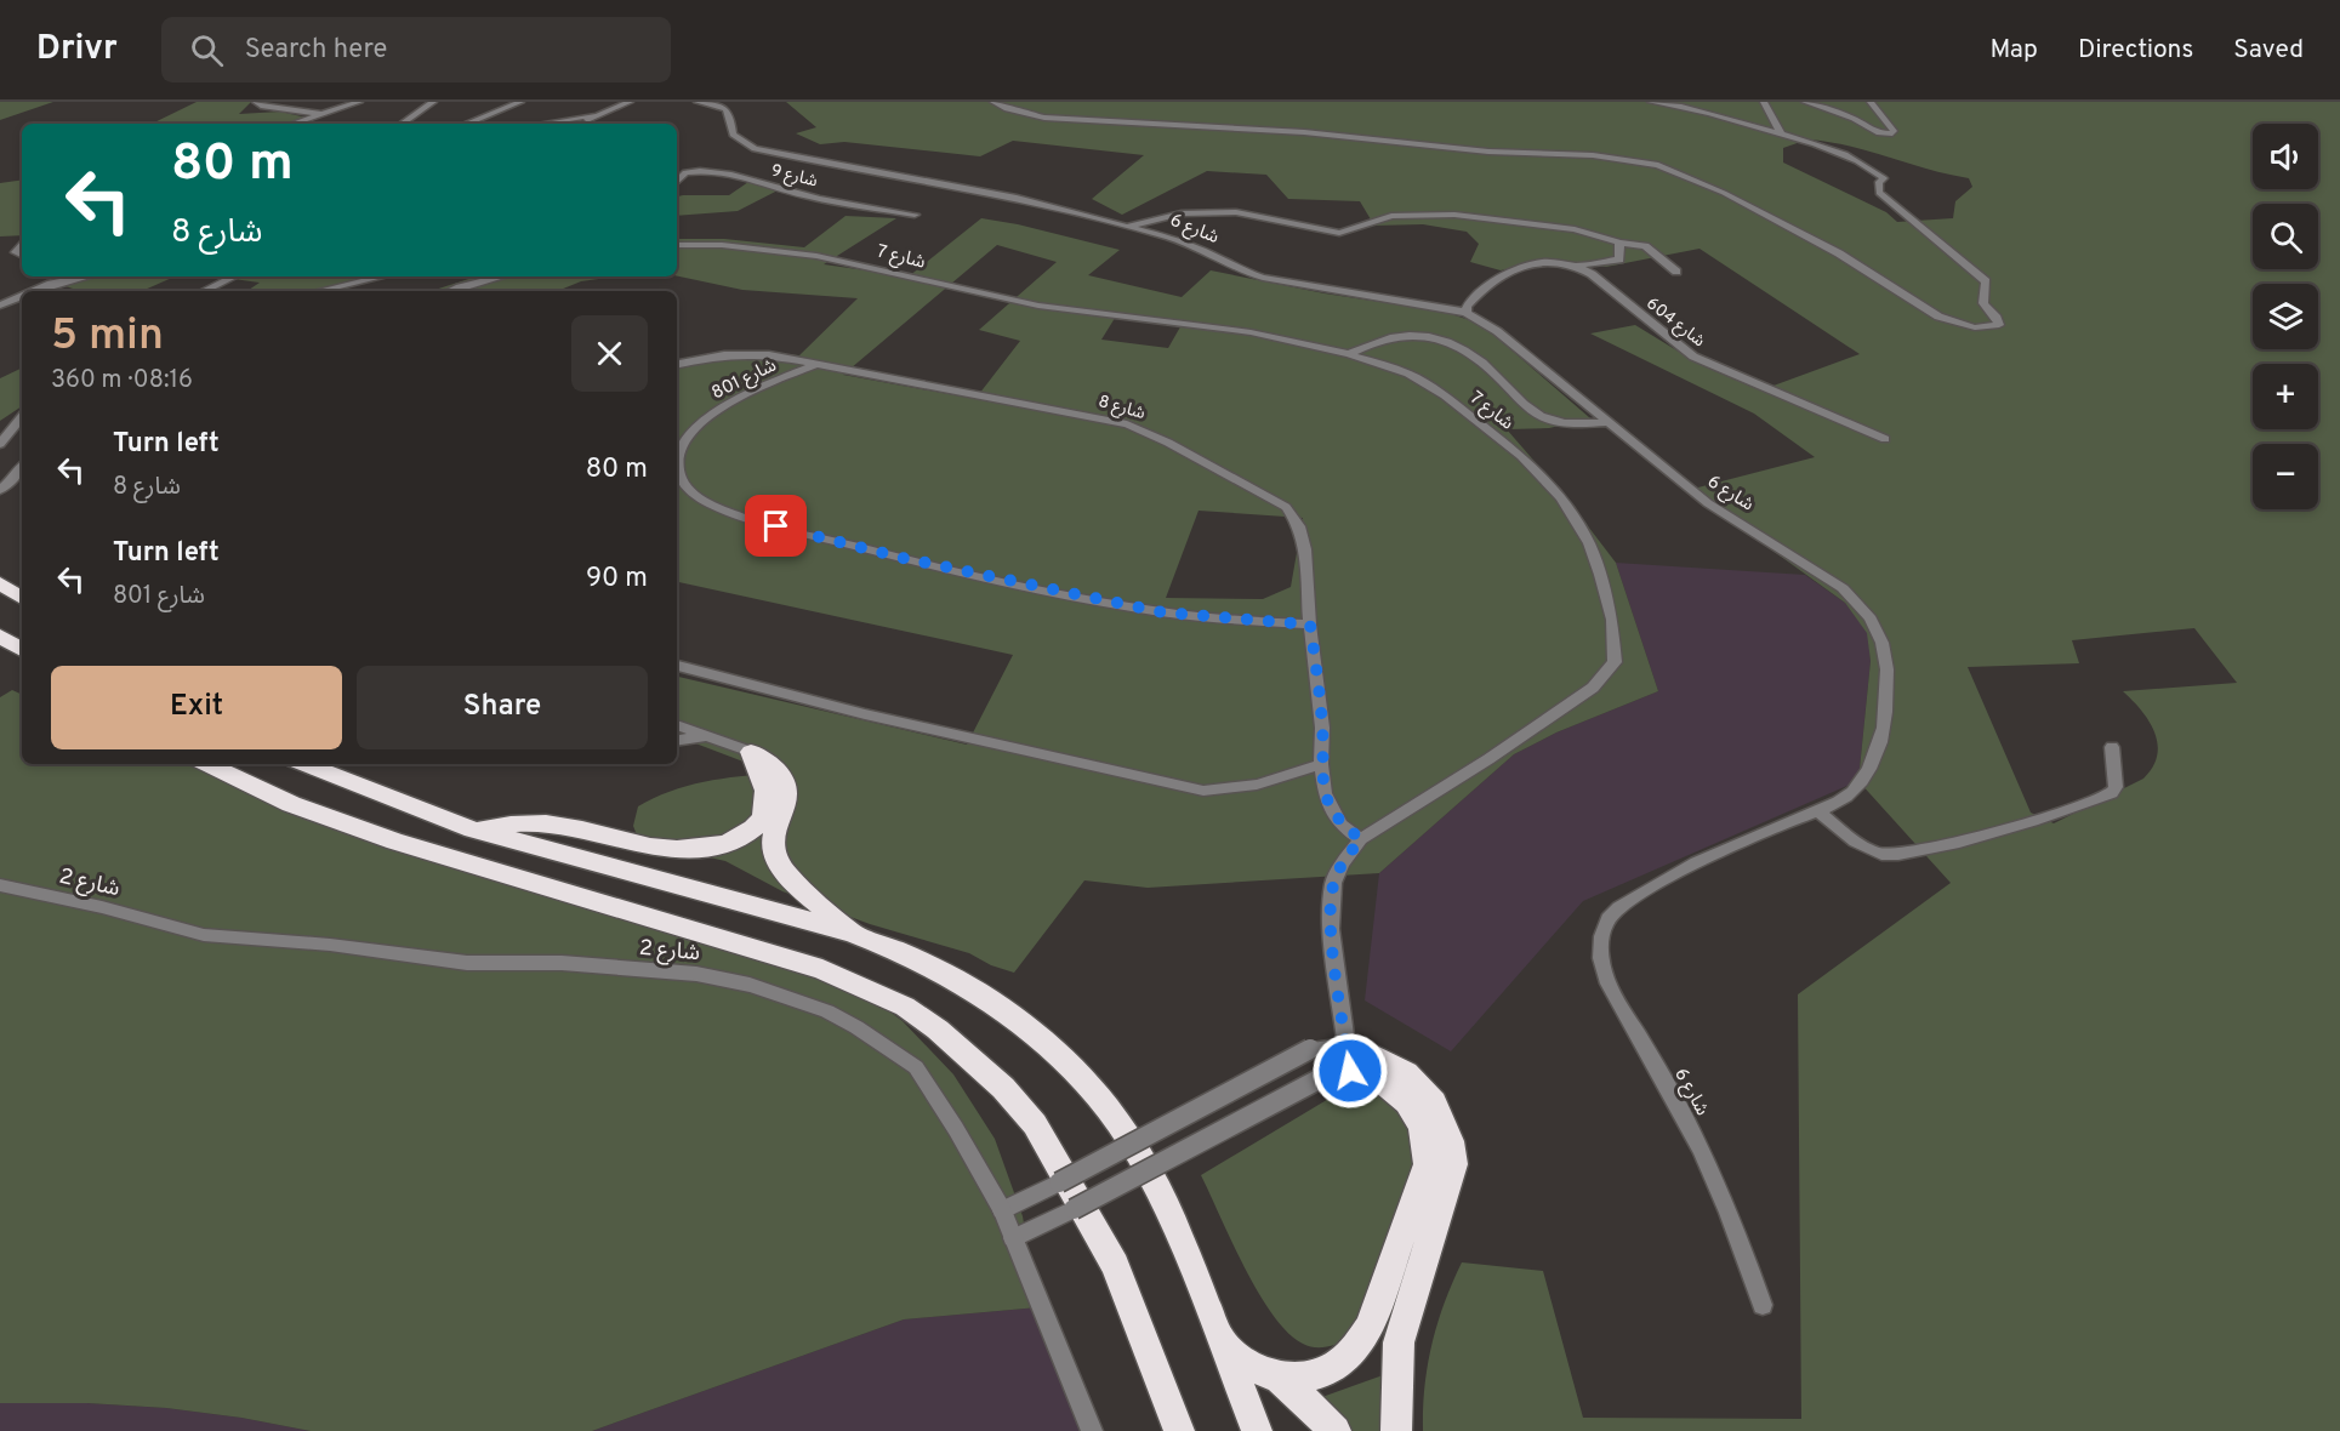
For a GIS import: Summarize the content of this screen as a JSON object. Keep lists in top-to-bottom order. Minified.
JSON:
{"streets":{"street":["شارع 9","شارع 6","شارع 7","شارع 604","شارع 801","شارع 8","شارع 2"]},"crossings":[["شارع 6","شارع 604"],["شارع 7","شارع 8"],["شارع 801","شارع 8"]],"page":{"header":"Drivr","search":"Search here","nav":["Map","Directions","Saved"],"map_buttons":["+","−"],"turn":["80 m","شارع 8"],"heading":["5 min","360 m · 08:16"],"list":[{"name":"Turn left","note":"شارع 8","value":"80 m"},{"name":"Turn left","note":"شارع 801","value":"90 m"}],"buttons":["Exit","Share"]}}
